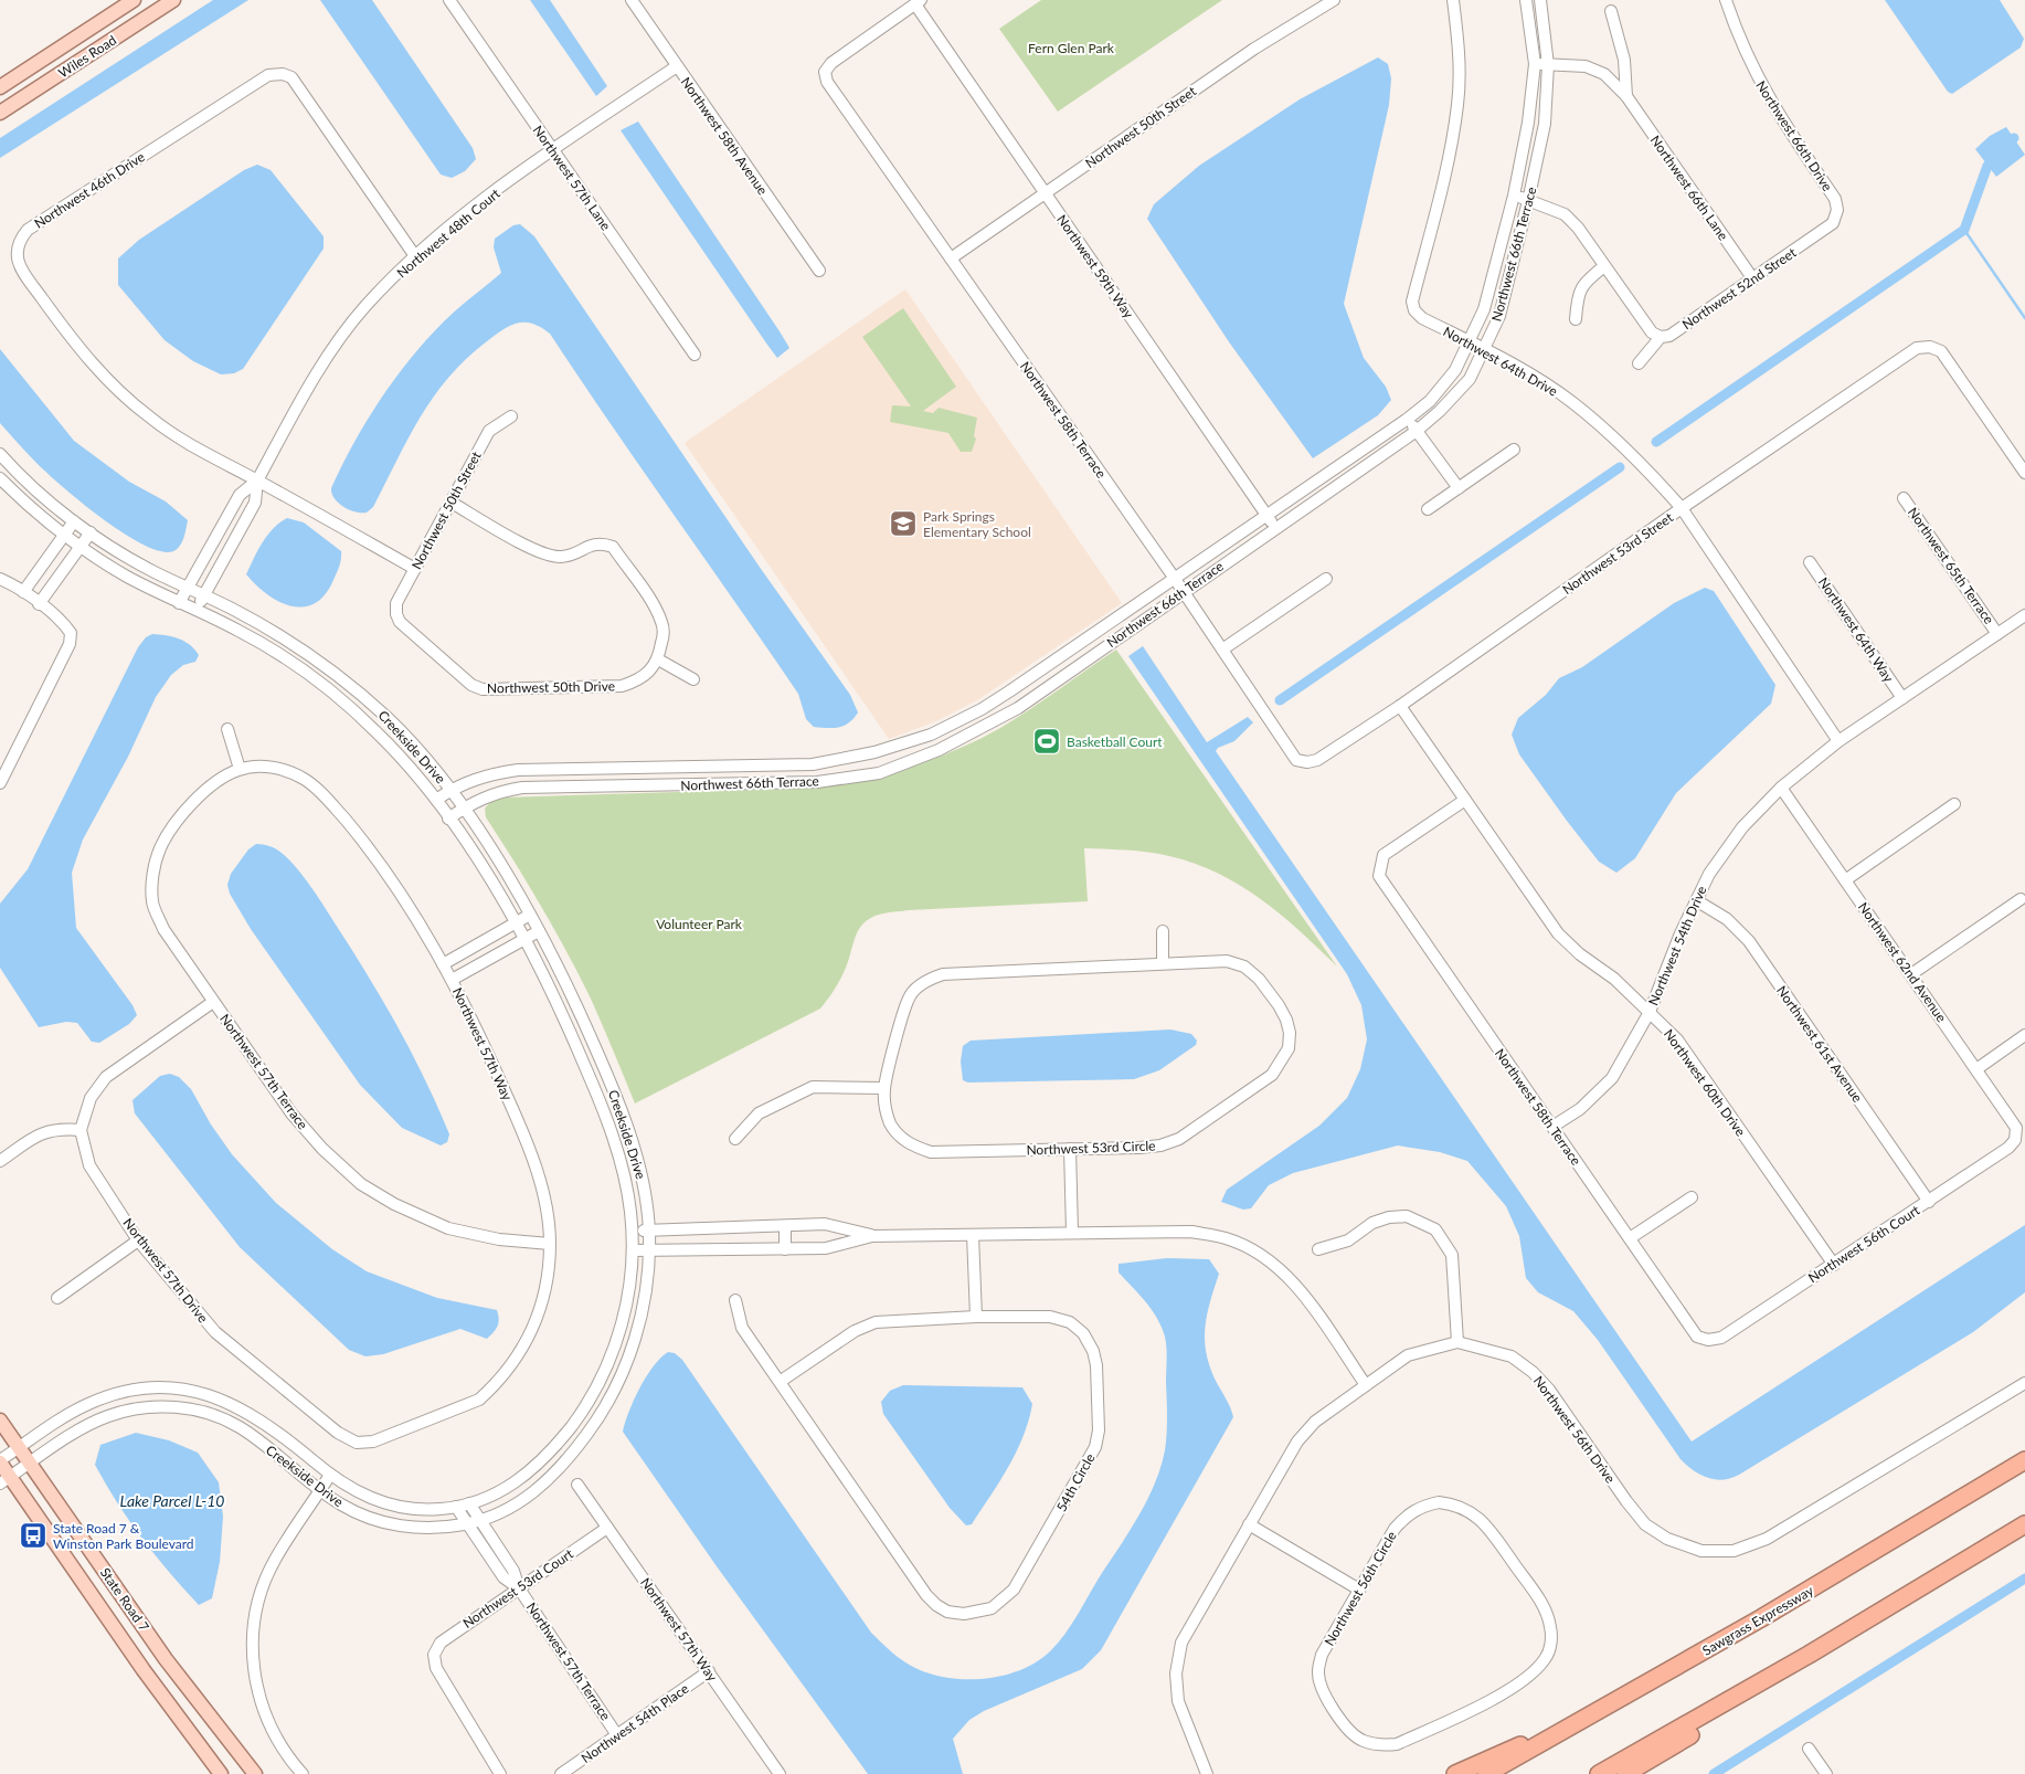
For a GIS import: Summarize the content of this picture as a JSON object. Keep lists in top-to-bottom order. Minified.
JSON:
{"streets":{"highway":["Sawgrass Expressway"],"main road":["Wiles Road","State Road 7"],"street":["Northwest 50th Street","Northwest 58th Avenue","Northwest 66th Drive","Northwest 57th Lane","Northwest 66th Lane","Northwest 46th Drive","Northwest 48th Court","Northwest 66th Terrace","Northwest 59th Way","Northwest 52nd Street","Northwest 64th Drive","Northwest 58th Terrace","Northwest 53rd Street","Northwest 65th Terrace","Northwest 64th Way","Northwest 50th Drive","Creekside Drive","Northwest 54th Drive","Northwest 62nd Avenue","Northwest 57th Way","Northwest 61st Avenue","Northwest 57th Terrace","Northwest 60th Drive","Northwest 53rd Circle","Northwest 56th Court","Northwest 57th Drive","Northwest 56th Drive","54th Circle","Northwest 53rd Court","Northwest 56th Circle","Northwest 54th Place"]},"crossings":[["Northwest 50th Street","Northwest 46th Drive"],["Northwest 50th Street","Northwest 59th Way"],["Northwest 50th Street","Northwest 58th Terrace"],["Northwest 50th Street","Northwest 50th Drive"],["Northwest 58th Avenue","Northwest 48th Court"],["Northwest 66th Drive","Northwest 52nd Street"],["Northwest 57th Lane","Northwest 48th Court"],["Northwest 66th Lane","Northwest 66th Terrace"],["Northwest 66th Lane","Northwest 52nd Street"],["Northwest 46th Drive","Northwest 48th Court"],["Northwest 48th Court","Creekside Drive"],["Northwest 66th Terrace","Northwest 59th Way"],["Northwest 66th Terrace","Northwest 64th Drive"],["Northwest 66th Terrace","Northwest 58th Terrace"],["Northwest 66th Terrace","Creekside Drive"],["Northwest 59th Way","Northwest 58th Terrace"],["Northwest 64th Drive","Northwest 53rd Street"],["Northwest 64th Drive","Northwest 54th Drive"],["Northwest 58th Terrace","Northwest 53rd Street"],["Northwest 58th Terrace","Northwest 54th Drive"],["Northwest 58th Terrace","Northwest 60th Drive"],["Northwest 58th Terrace","Northwest 56th Court"],["Northwest 53rd Street","Northwest 60th Drive"],["Northwest 65th Terrace","Northwest 54th Drive"],["Northwest 64th Way","Northwest 54th Drive"],["Creekside Drive","Northwest 57th Terrace"],["Creekside Drive","State Road 7"],["Northwest 54th Drive","Northwest 62nd Avenue"],["Northwest 54th Drive","Northwest 61st Avenue"],["Northwest 54th Drive","Northwest 60th Drive"],["Northwest 62nd Avenue","Northwest 56th Court"],["Northwest 57th Way","Northwest 57th Terrace"],["Northwest 57th Way","Northwest 57th Drive"],["Northwest 57th Way","Northwest 53rd Court"],["Northwest 57th Way","Northwest 54th Place"],["Northwest 61st Avenue","Northwest 56th Court"],["Northwest 57th Terrace","Northwest 53rd Court"],["Northwest 57th Terrace","Northwest 54th Place"],["Northwest 60th Drive","Northwest 56th Court"]],"water":["Lake Parcel L-10"],"parks":["Fern Glen Park","Volunteer Park"],"places":{"school or university":["Park Springs Elementary School"],"sports":["Basketball Court"],"bus stop":["State Road 7 & Winston Park Boulevard"]}}
